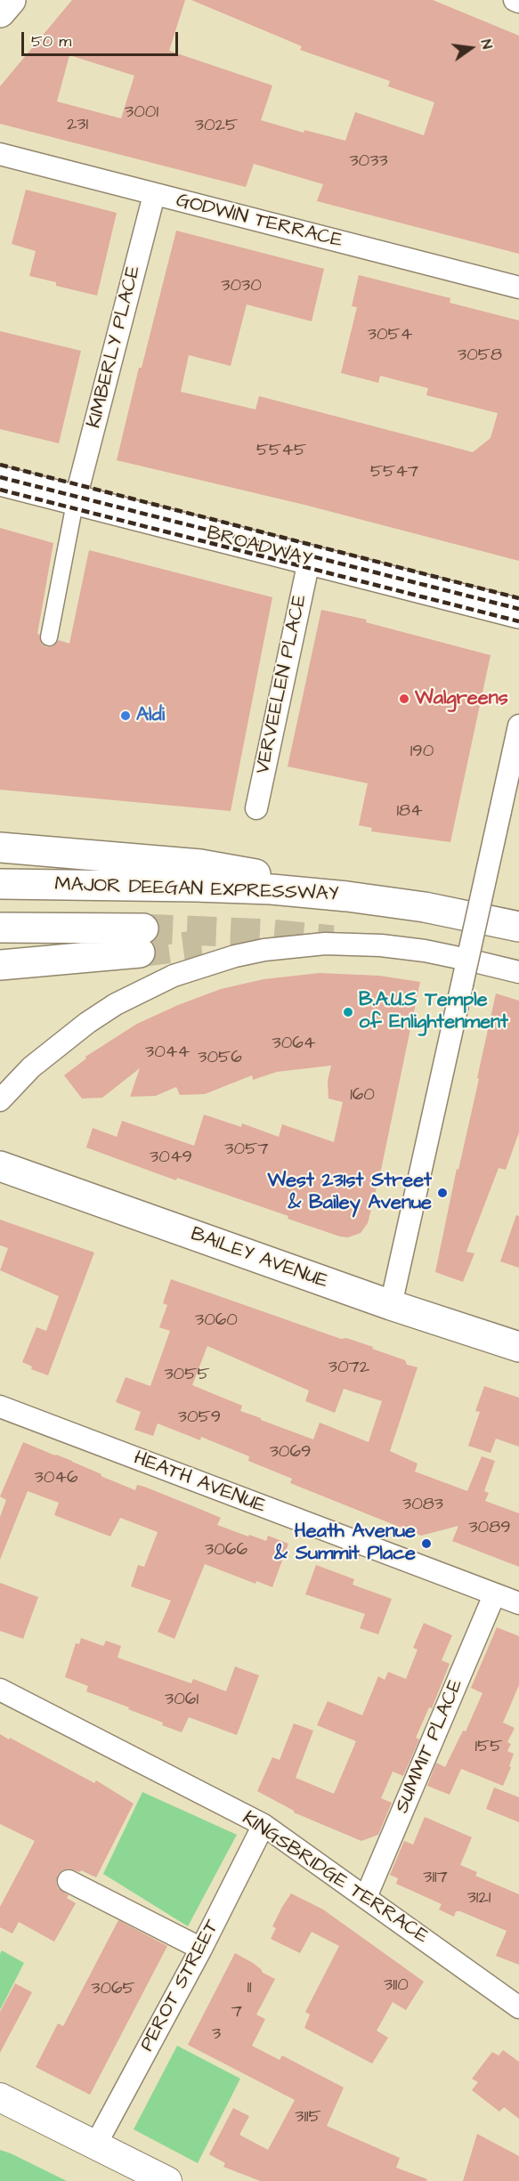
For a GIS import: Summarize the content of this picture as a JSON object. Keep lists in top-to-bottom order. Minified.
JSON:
{"streets":{"main road":["BROADWAY","MAJOR DEEGAN EXPRESSWAY","BAILEY AVENUE"],"street":["GODWIN TERRACE","KIMBERLY PLACE","VERVEELEN PLACE","HEATH AVENUE","SUMMIT PLACE","KINGSBRIDGE TERRACE","PEROT STREET"]},"crossings":[["GODWIN TERRACE","KIMBERLY PLACE"],["KIMBERLY PLACE","BROADWAY"],["BROADWAY","VERVEELEN PLACE"],["HEATH AVENUE","SUMMIT PLACE"],["SUMMIT PLACE","KINGSBRIDGE TERRACE"],["KINGSBRIDGE TERRACE","PEROT STREET"]],"places":["Walgreens","Aldi","B.A.U.S Temple of Enlightenment","West 231st Street & Bailey Avenue","Heath Avenue & Summit Place"],"house_numbers":["3001","231","3025","3033","3030","3054","3058","5545","5547","190","184","3064","3044","3056","160","3057","3049","3060","3072","3055","3059","3069","3046","3083","3089","3066","3061","155","3117","3121","3110","11","3065","7","3","3115"],"scale_bar":"50 m","north":"right"}
